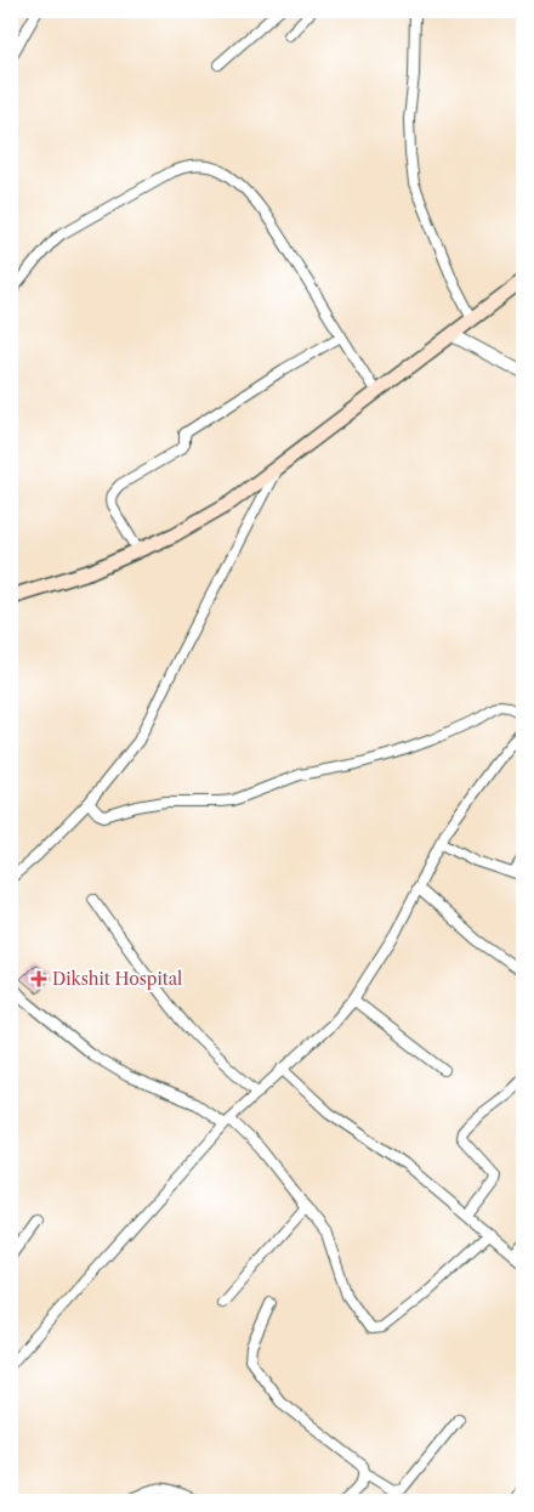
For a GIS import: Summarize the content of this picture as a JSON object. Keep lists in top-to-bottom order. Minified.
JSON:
{"places":{"health":["Dikshit Hospital"]}}
